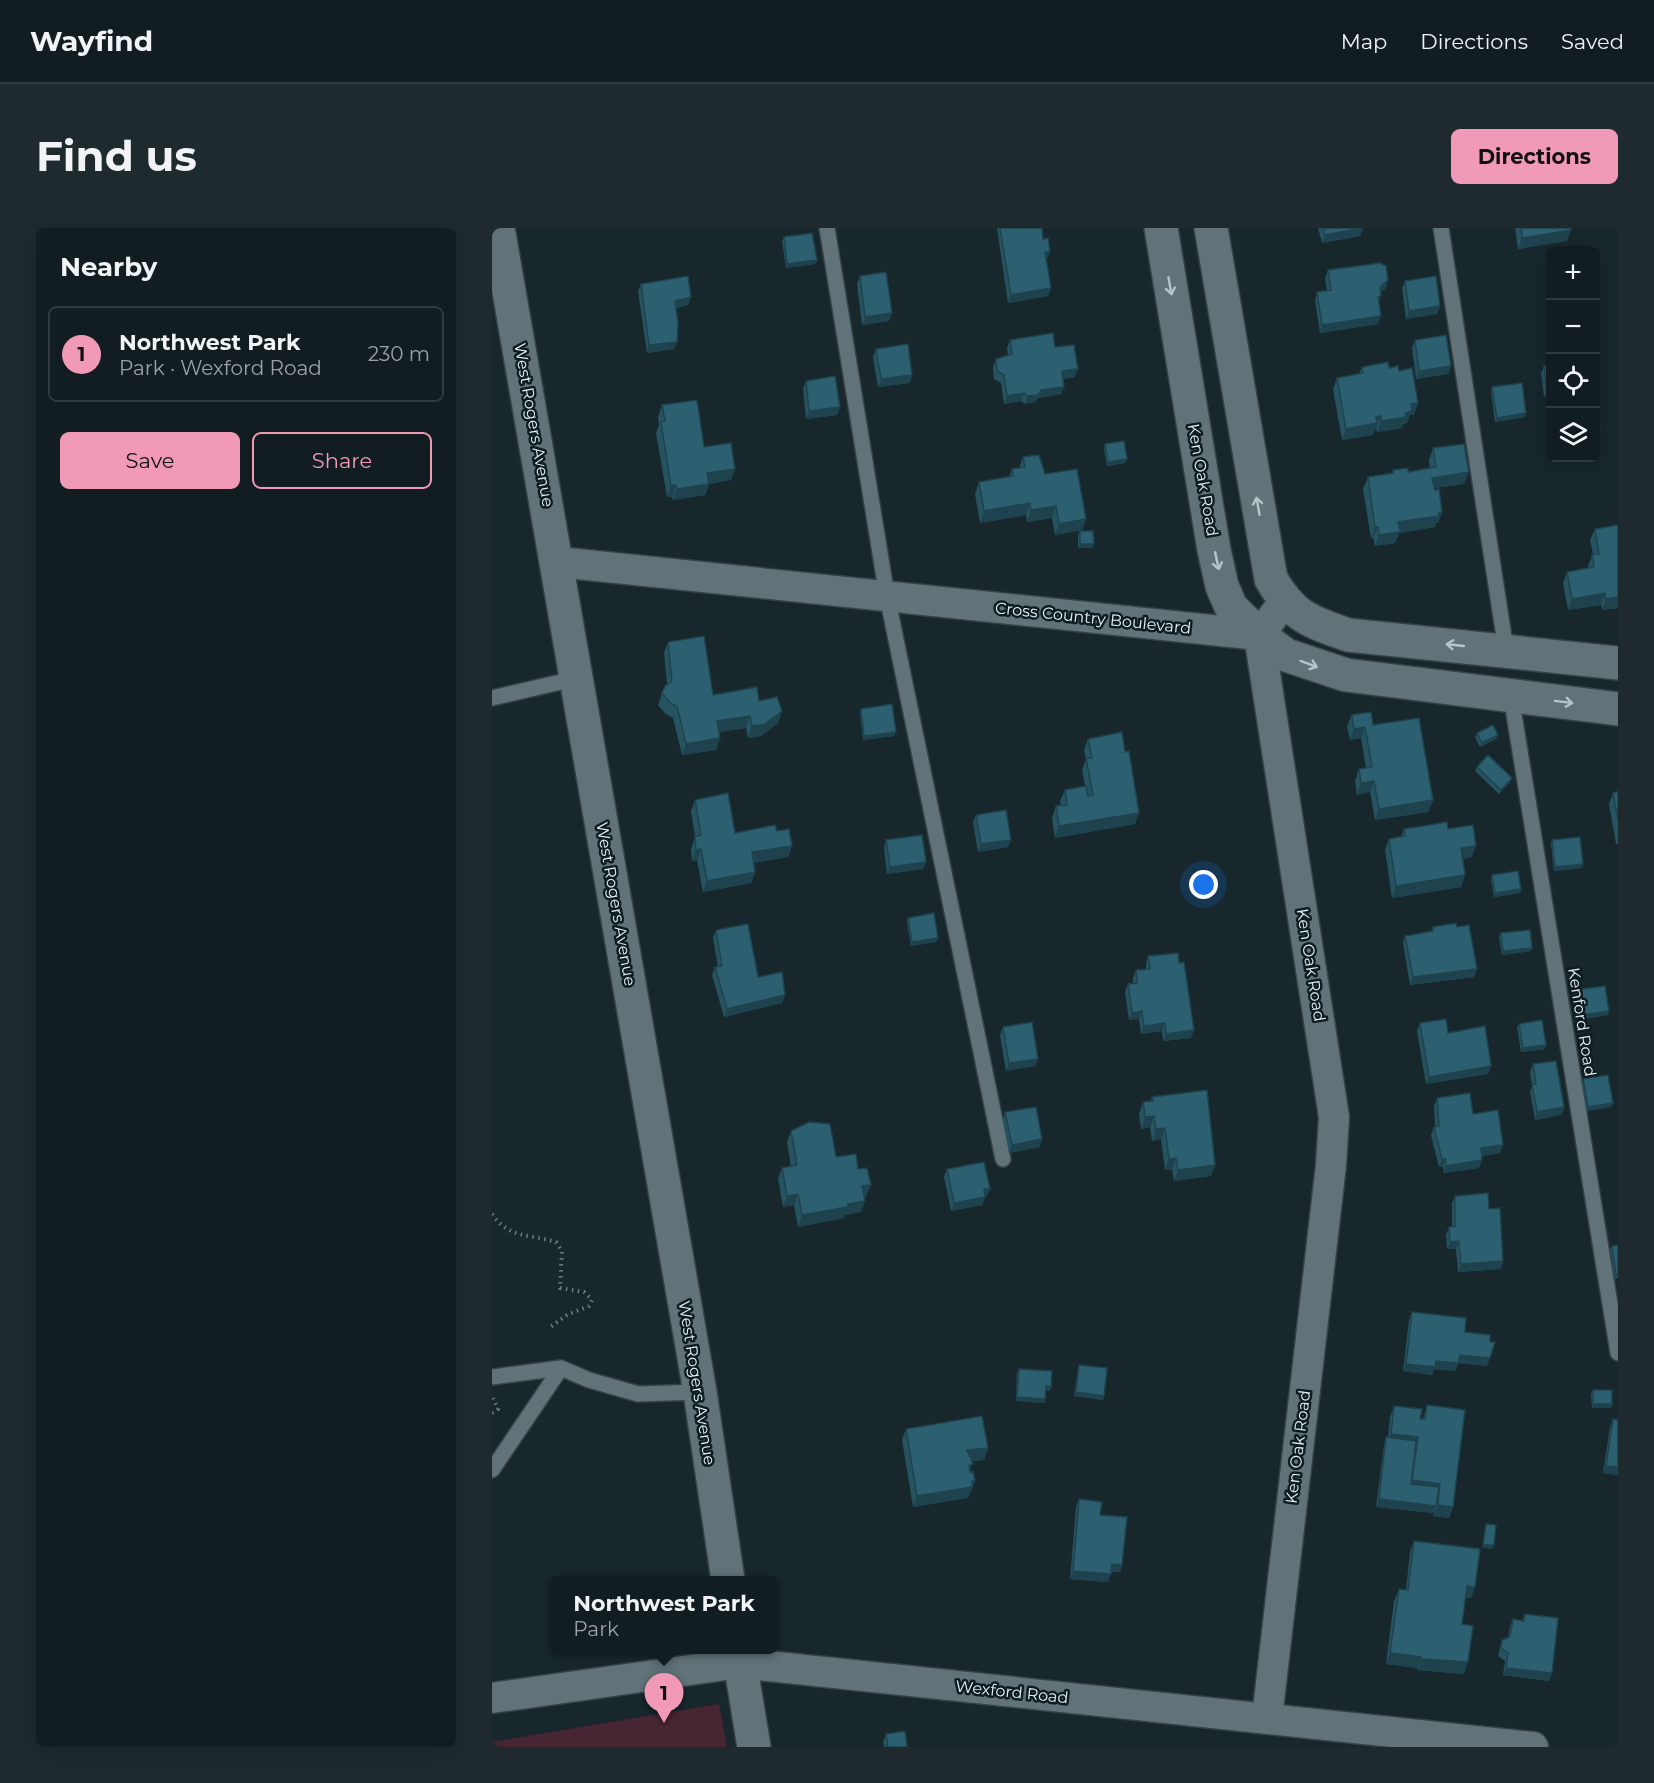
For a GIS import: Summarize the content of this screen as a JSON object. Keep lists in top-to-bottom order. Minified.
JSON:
{"streets":{"street":["West Rogers Avenue","Ken Oak Road","Cross Country Boulevard","Wexford Road"],"lane":["Kenford Road"]},"crossings":[["West Rogers Avenue","Cross Country Boulevard"],["Ken Oak Road","Cross Country Boulevard"],["Ken Oak Road","Wexford Road"]],"page":{"header":"Wayfind","nav":["Map","Directions","Saved"],"buttons":["Directions",["Save","Share"]],"title":"Find us","heading":"Nearby","map_buttons":["+","−"],"list":[{"mark":"1","name":"Northwest Park","note":"Park · Wexford Road","value":"230 m"}],"popup":["Northwest Park","Park"],"pins":"1"}}
